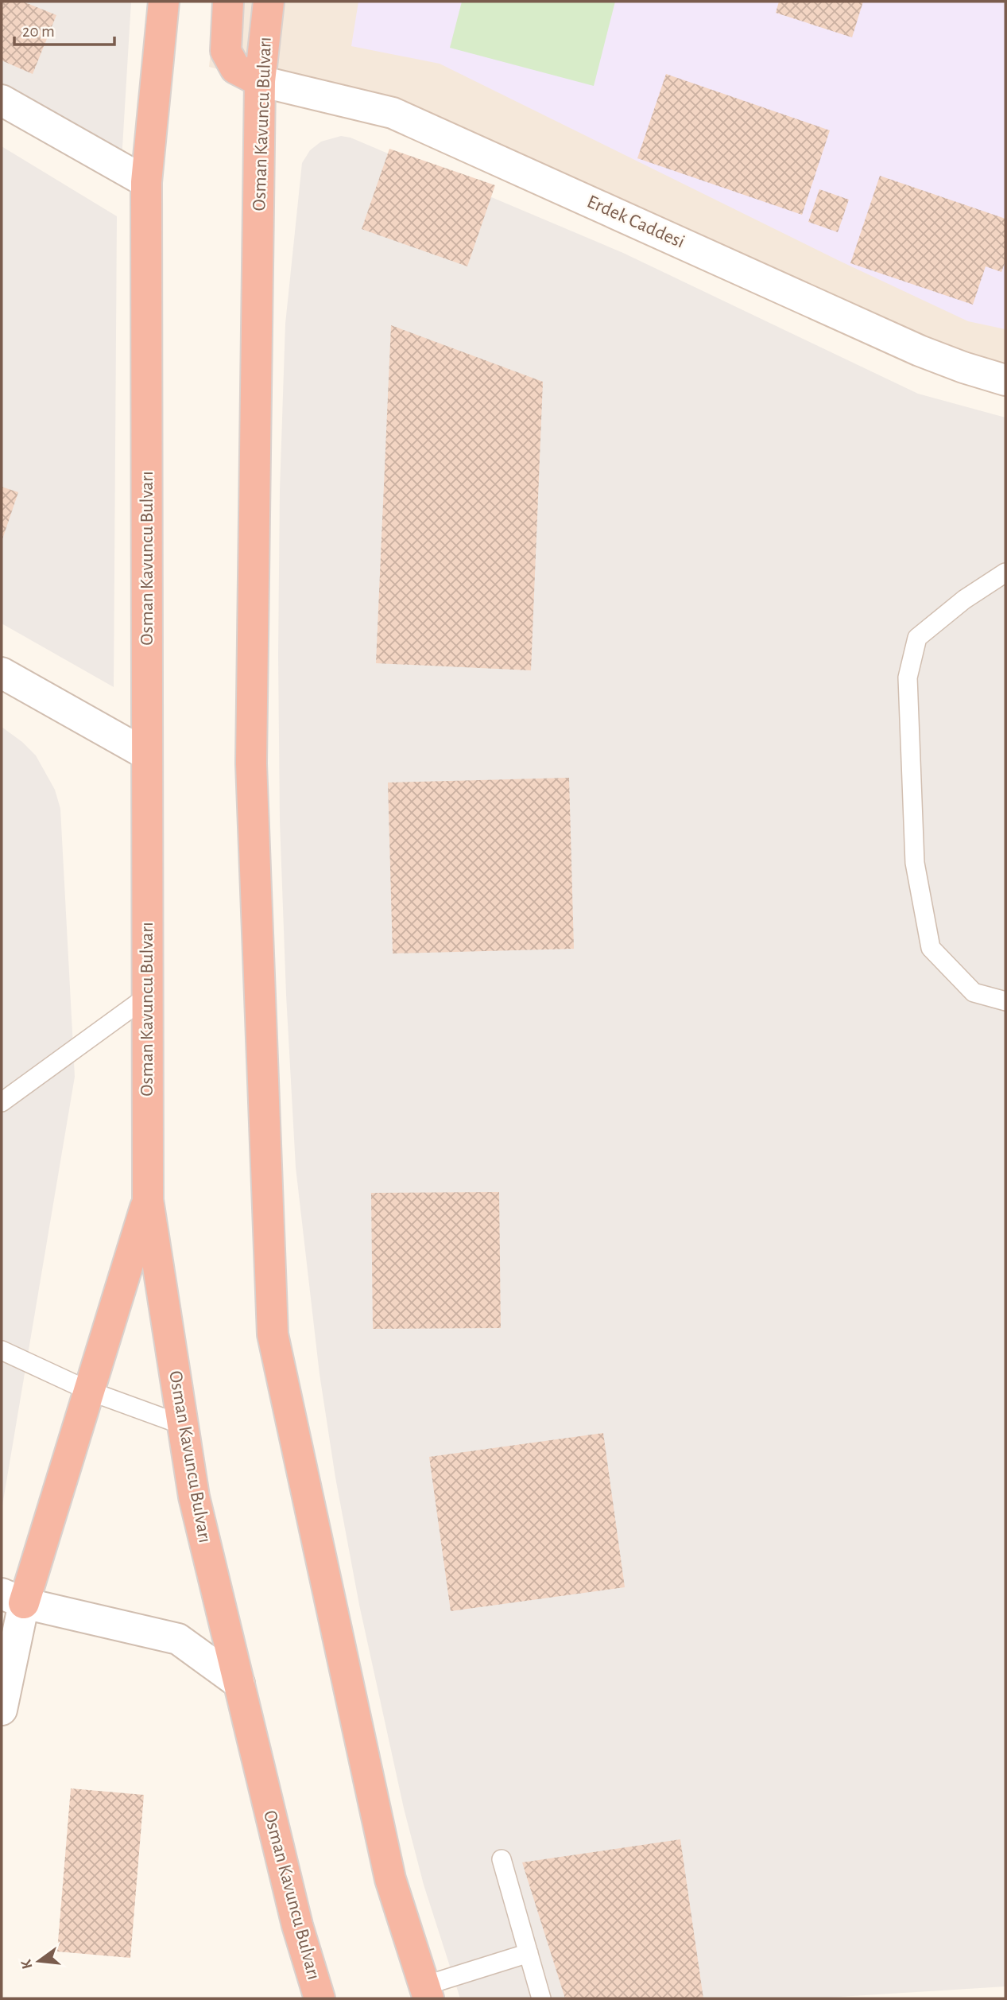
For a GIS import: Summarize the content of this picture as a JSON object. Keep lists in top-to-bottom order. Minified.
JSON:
{"streets":{"highway":["Osman Kavuncu Bulvarı"],"street":["Erdek Caddesi"]},"crossings":[["Osman Kavuncu Bulvarı","Erdek Caddesi"]],"scale_bar":"20 m","north":"left"}
